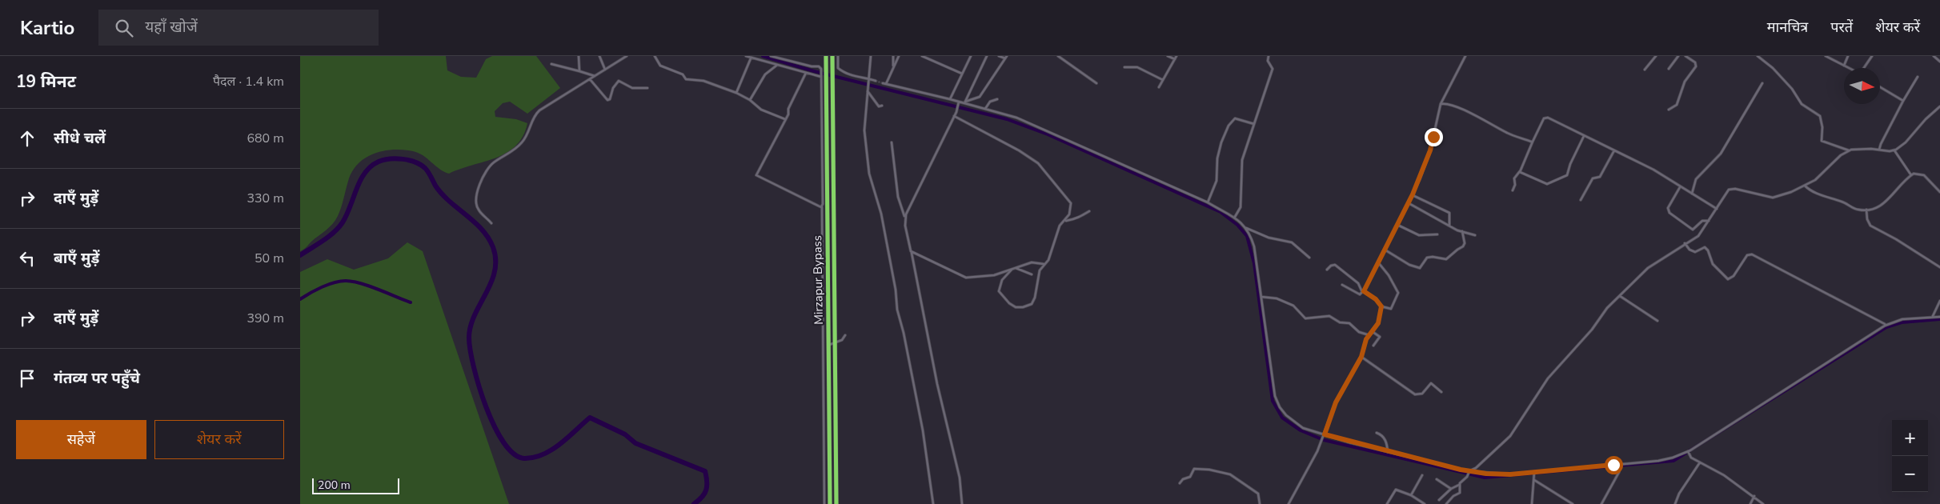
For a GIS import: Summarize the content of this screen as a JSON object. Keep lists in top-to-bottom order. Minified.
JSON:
{"streets":{"highway":["Mirzapur Bypass"]},"scale_bar":"200 m","north":"right","page":{"header":"Kartio","search":"यहाँ खोजें","nav":["मानचित्र","परतें","शेयर करें"],"heading":["19 मिनट","पैदल · 1.4 km"],"list":[["सीधे चलें","680 m"],["दाएँ मुड़ें","330 m"],["बाएँ मुड़ें","50 m"],["दाएँ मुड़ें","390 m"],"गंतव्य पर पहुँचे"],"buttons":["सहेजें","शेयर करें"],"map_buttons":["+","−"],"scale":"200 m"}}
